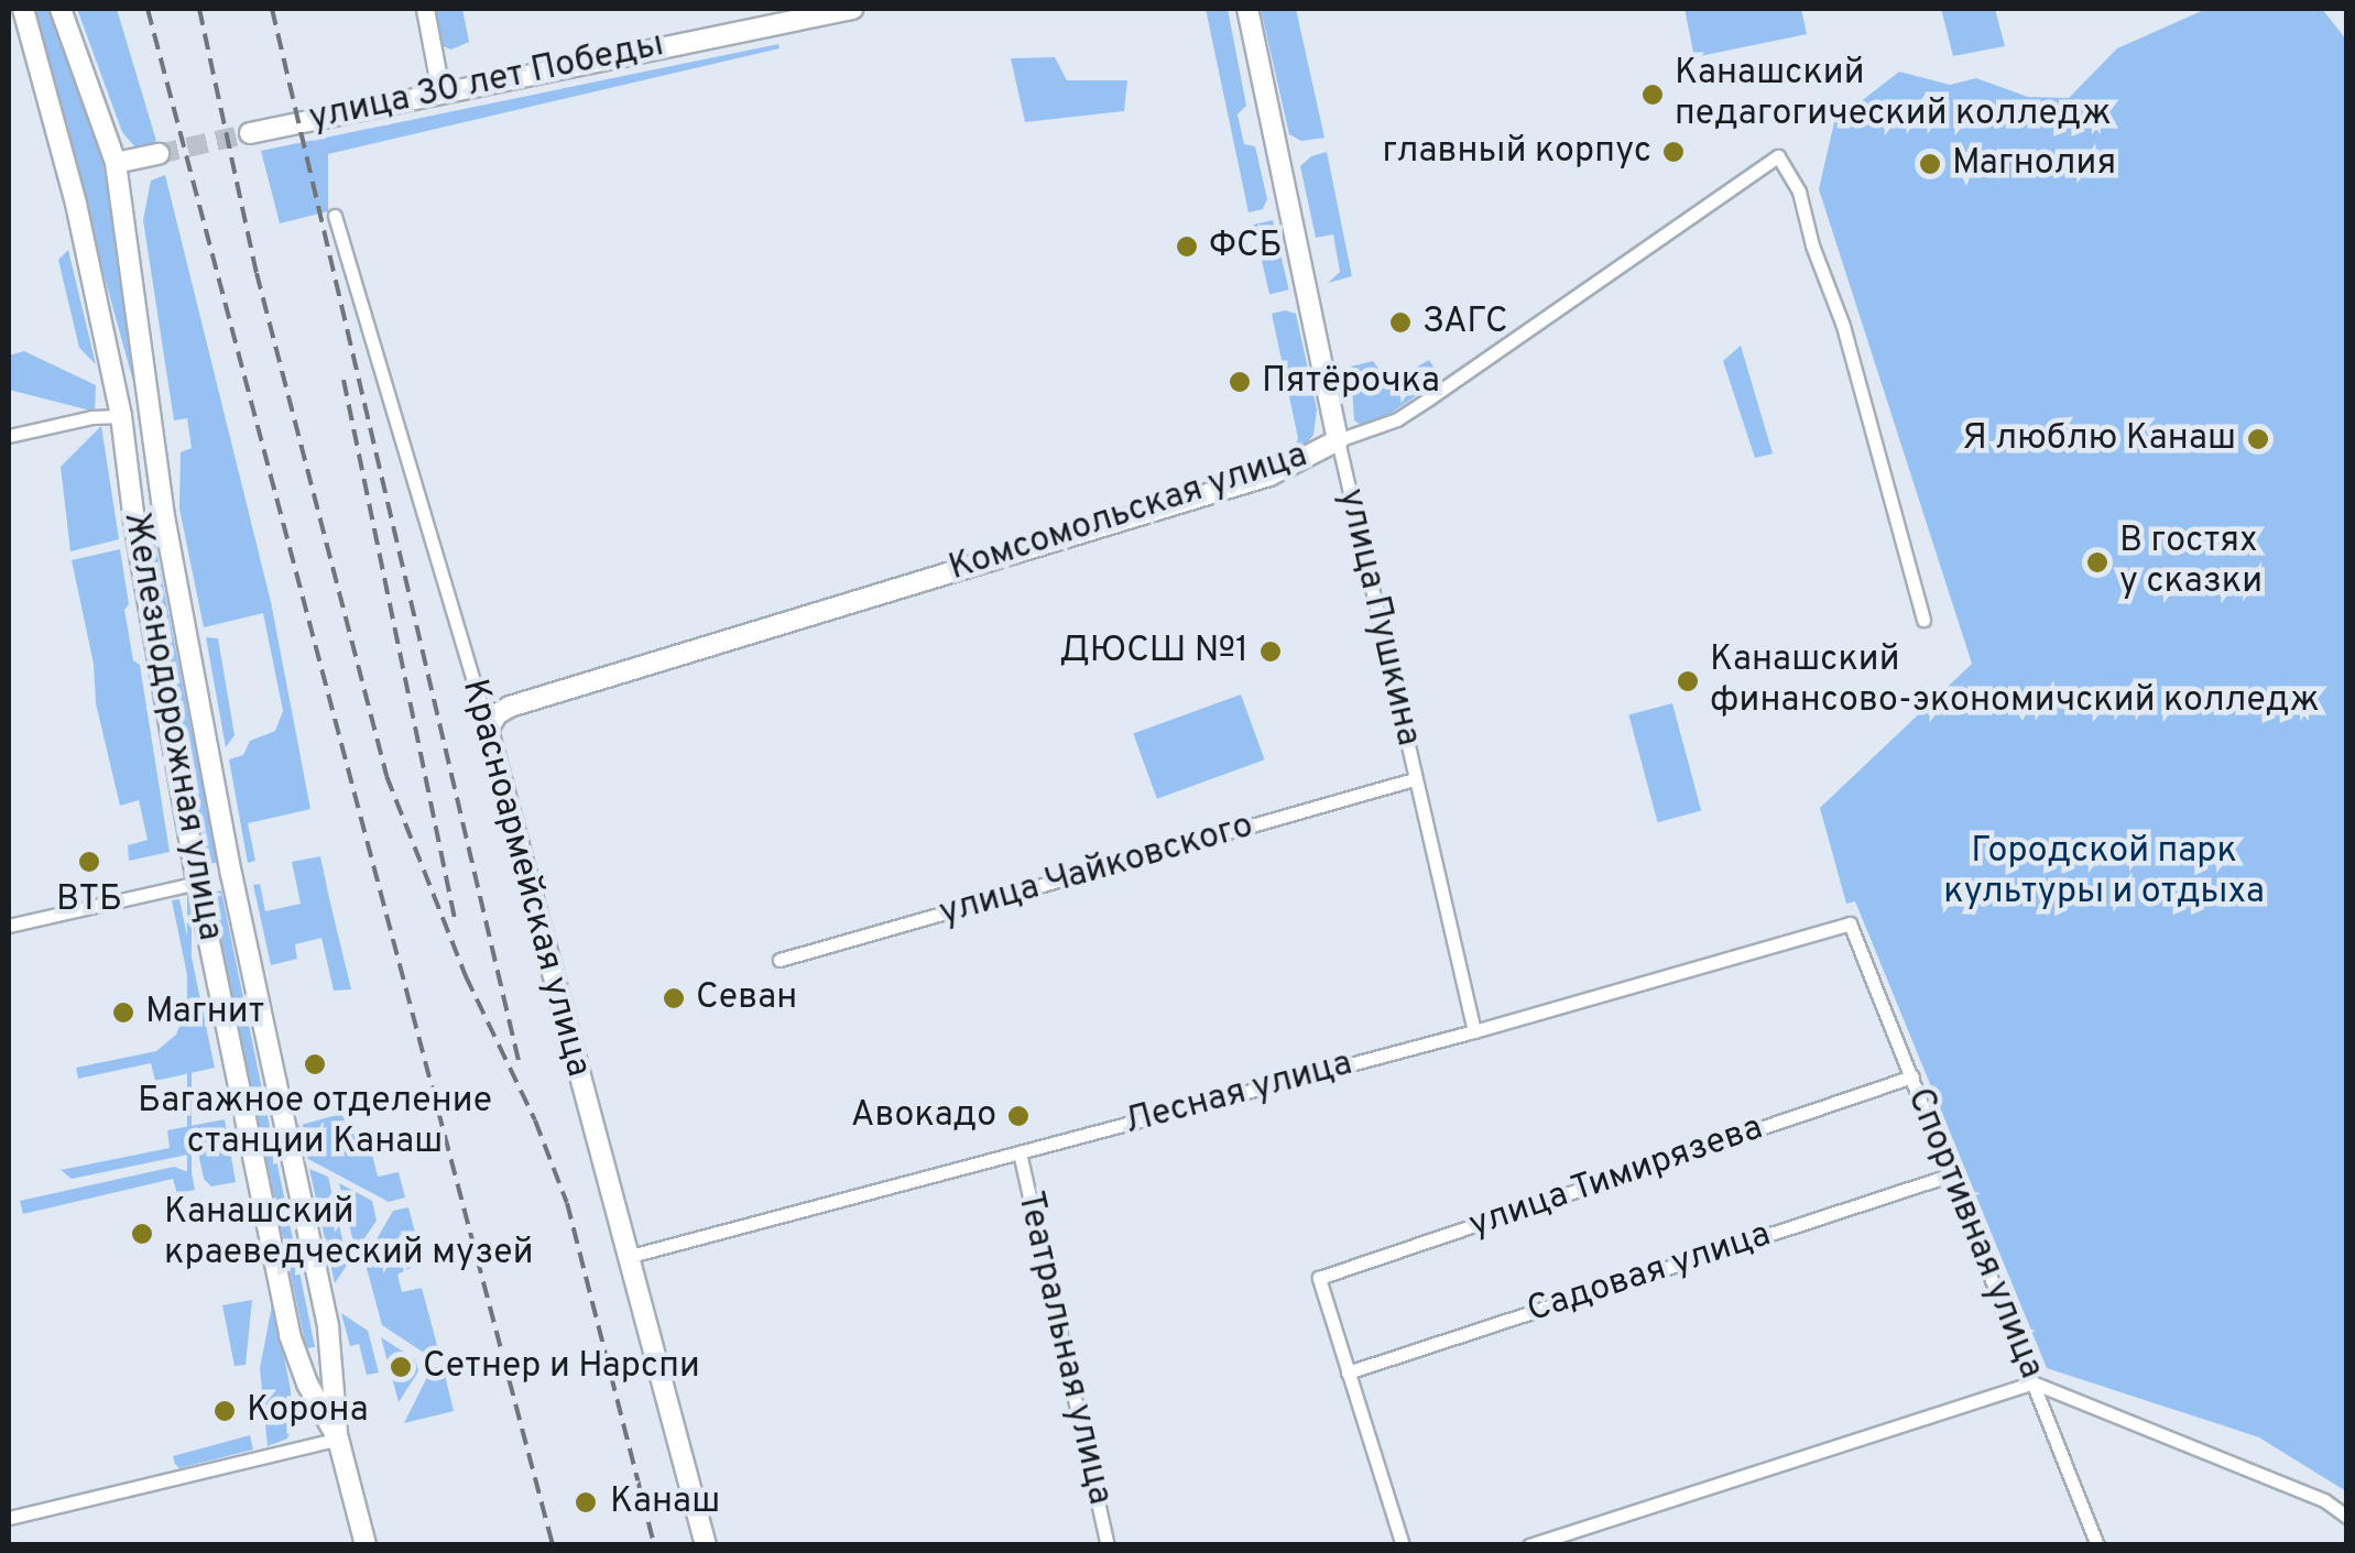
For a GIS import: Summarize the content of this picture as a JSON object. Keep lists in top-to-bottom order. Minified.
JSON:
{"streets":{"main road":["улица 30 лет Победы","Комсомольская улица","улица Пушкина","Железнодорожная улица","Красноармейская улица"],"street":["улица Чайковского","Лесная улица","улица Тимирязева","Спортивная улица","Садовая улица","Театральная улица"]},"crossings":[["Комсомольская улица","улица Пушкина"],["Комсомольская улица","Красноармейская улица"],["улица Пушкина","улица Чайковского"],["улица Пушкина","Лесная улица"],["Красноармейская улица","Лесная улица"],["Лесная улица","Спортивная улица"],["Лесная улица","Театральная улица"],["улица Тимирязева","Спортивная улица"],["улица Тимирязева","Садовая улица"],["Спортивная улица","Садовая улица"]],"parks":["Городской парк культуры и отдыха"],"places":["Канашский педагогический колледж","главный корпус","Магнолия","ФСБ","ЗАГС","Пятёрочка","Я люблю Канаш","В гостях у сказки","ДЮСШ №1","Канашский финансово-экономичский колледж","ВТБ","Севан","Магнит","Багажное отделение станции Канаш","Авокадо","Канашский краеведческий музей","Сетнер и Нарспи","Корона","Канаш"]}
